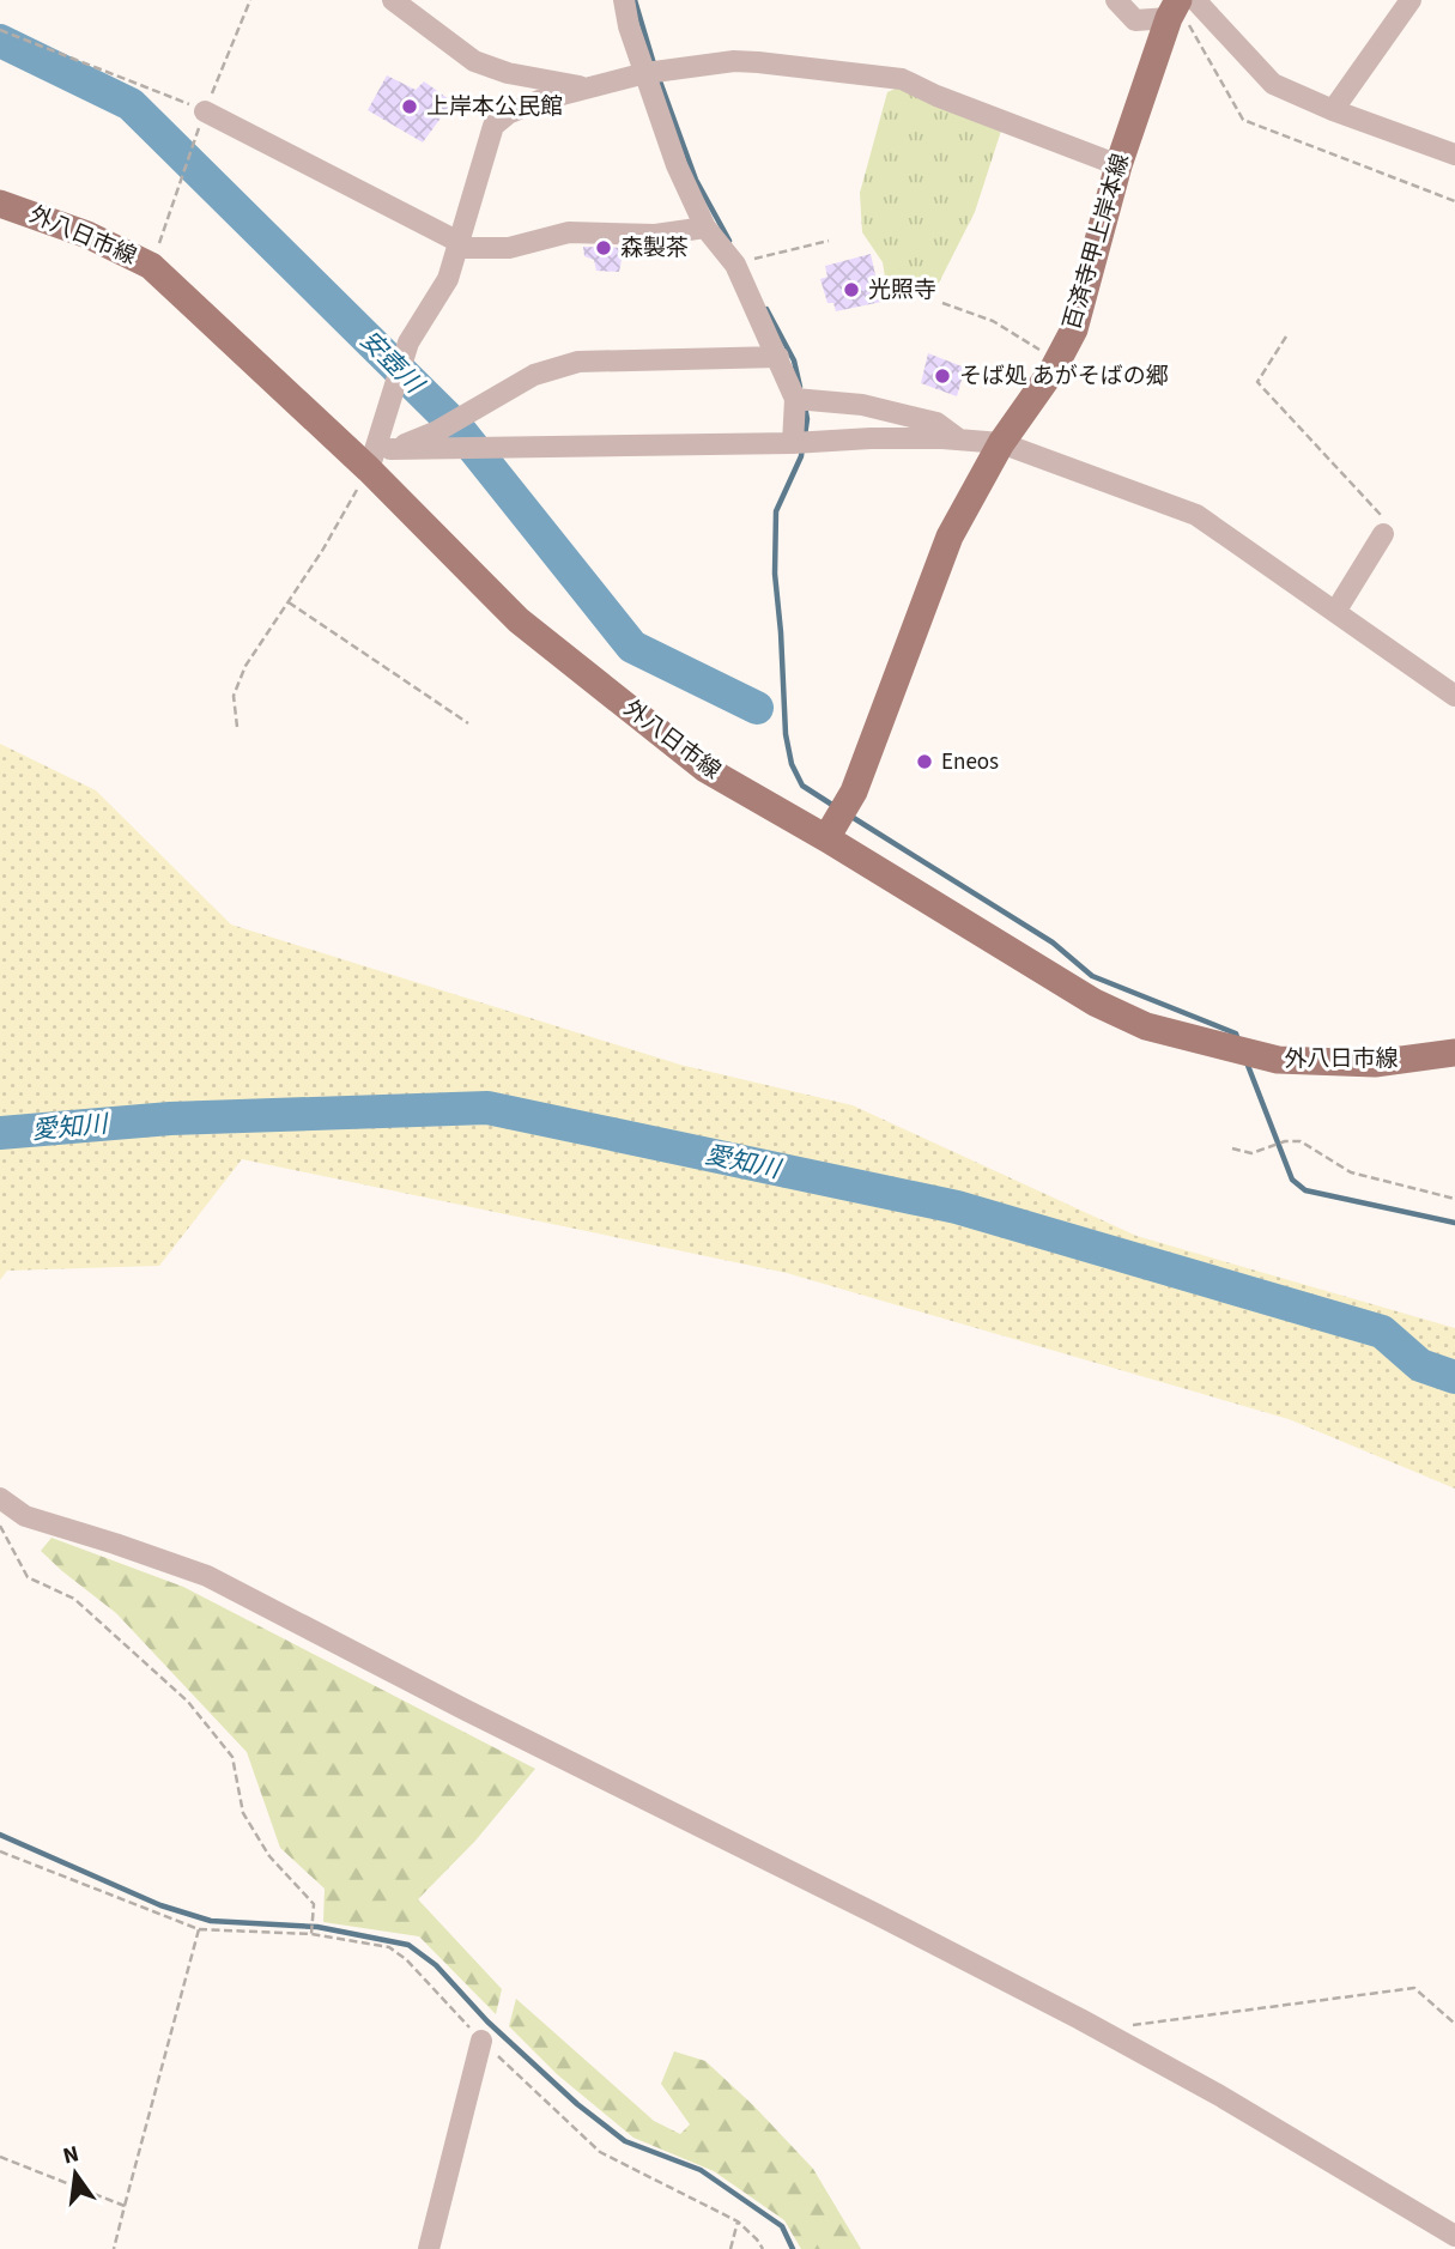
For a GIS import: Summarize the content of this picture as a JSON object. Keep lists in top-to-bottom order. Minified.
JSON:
{"streets":{"main road":["外八日市線","百済寺甲上岸本線"]},"crossings":[["外八日市線","百済寺甲上岸本線"]],"water":["安壺川","愛知川"],"places":["上岸本公民館","森製茶","光照寺","そば処 あがそばの郷","Eneos"],"north":"top"}
